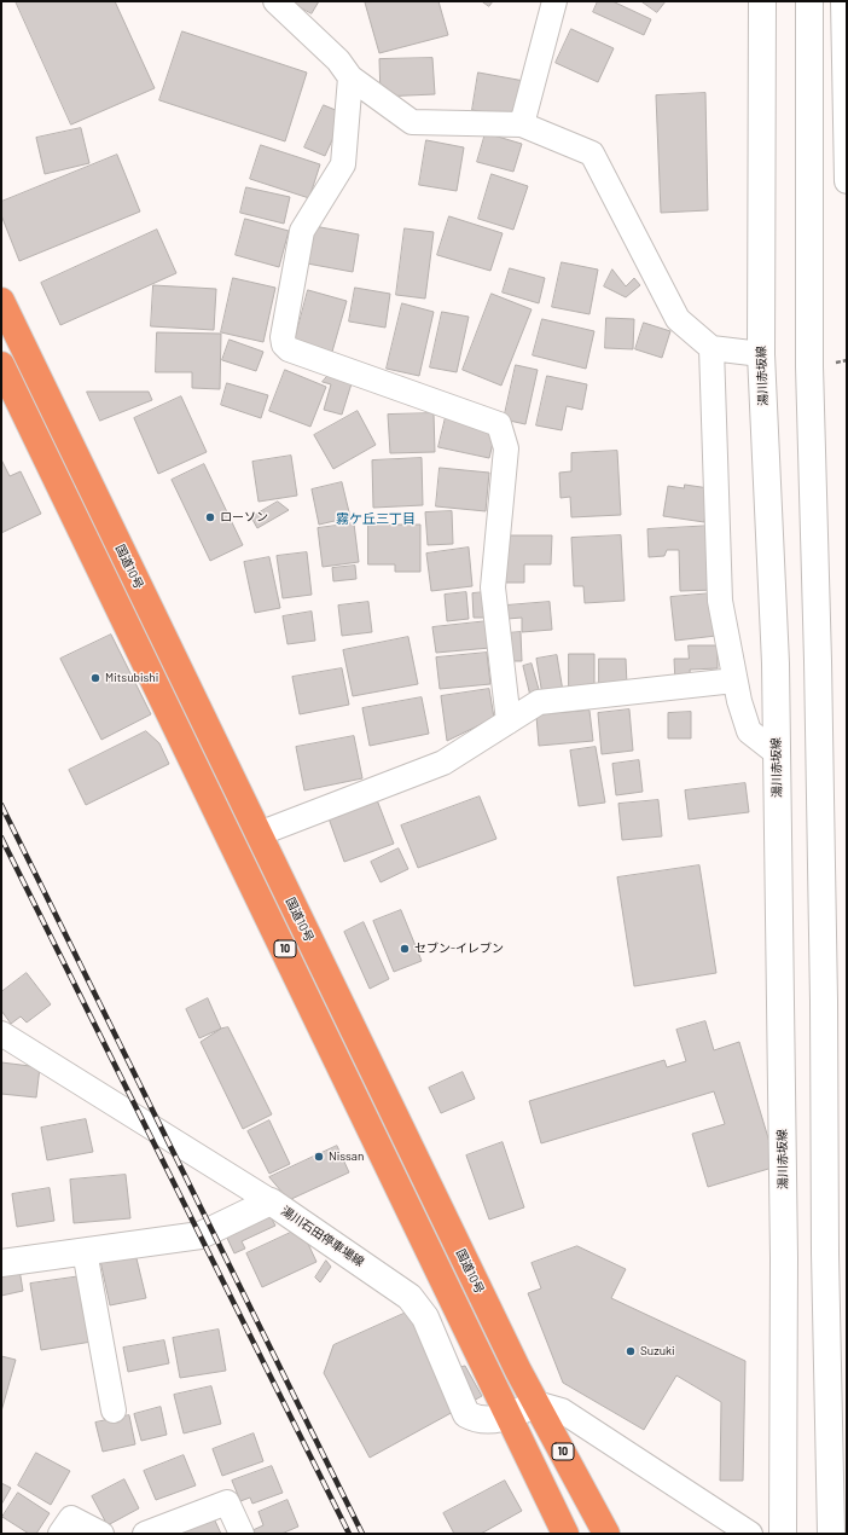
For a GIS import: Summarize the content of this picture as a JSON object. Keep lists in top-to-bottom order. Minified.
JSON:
{"streets":{"highway":["国道10号","10"],"main road":["湯川赤坂線","湯川石田停車場線"]},"crossings":[["国道10号","湯川石田停車場線"],["10","湯川石田停車場線"]],"districts":["霧ケ丘三丁目"],"places":["ローソン","Mitsubishi","セブン-イレブン","Nissan","Suzuki"]}
